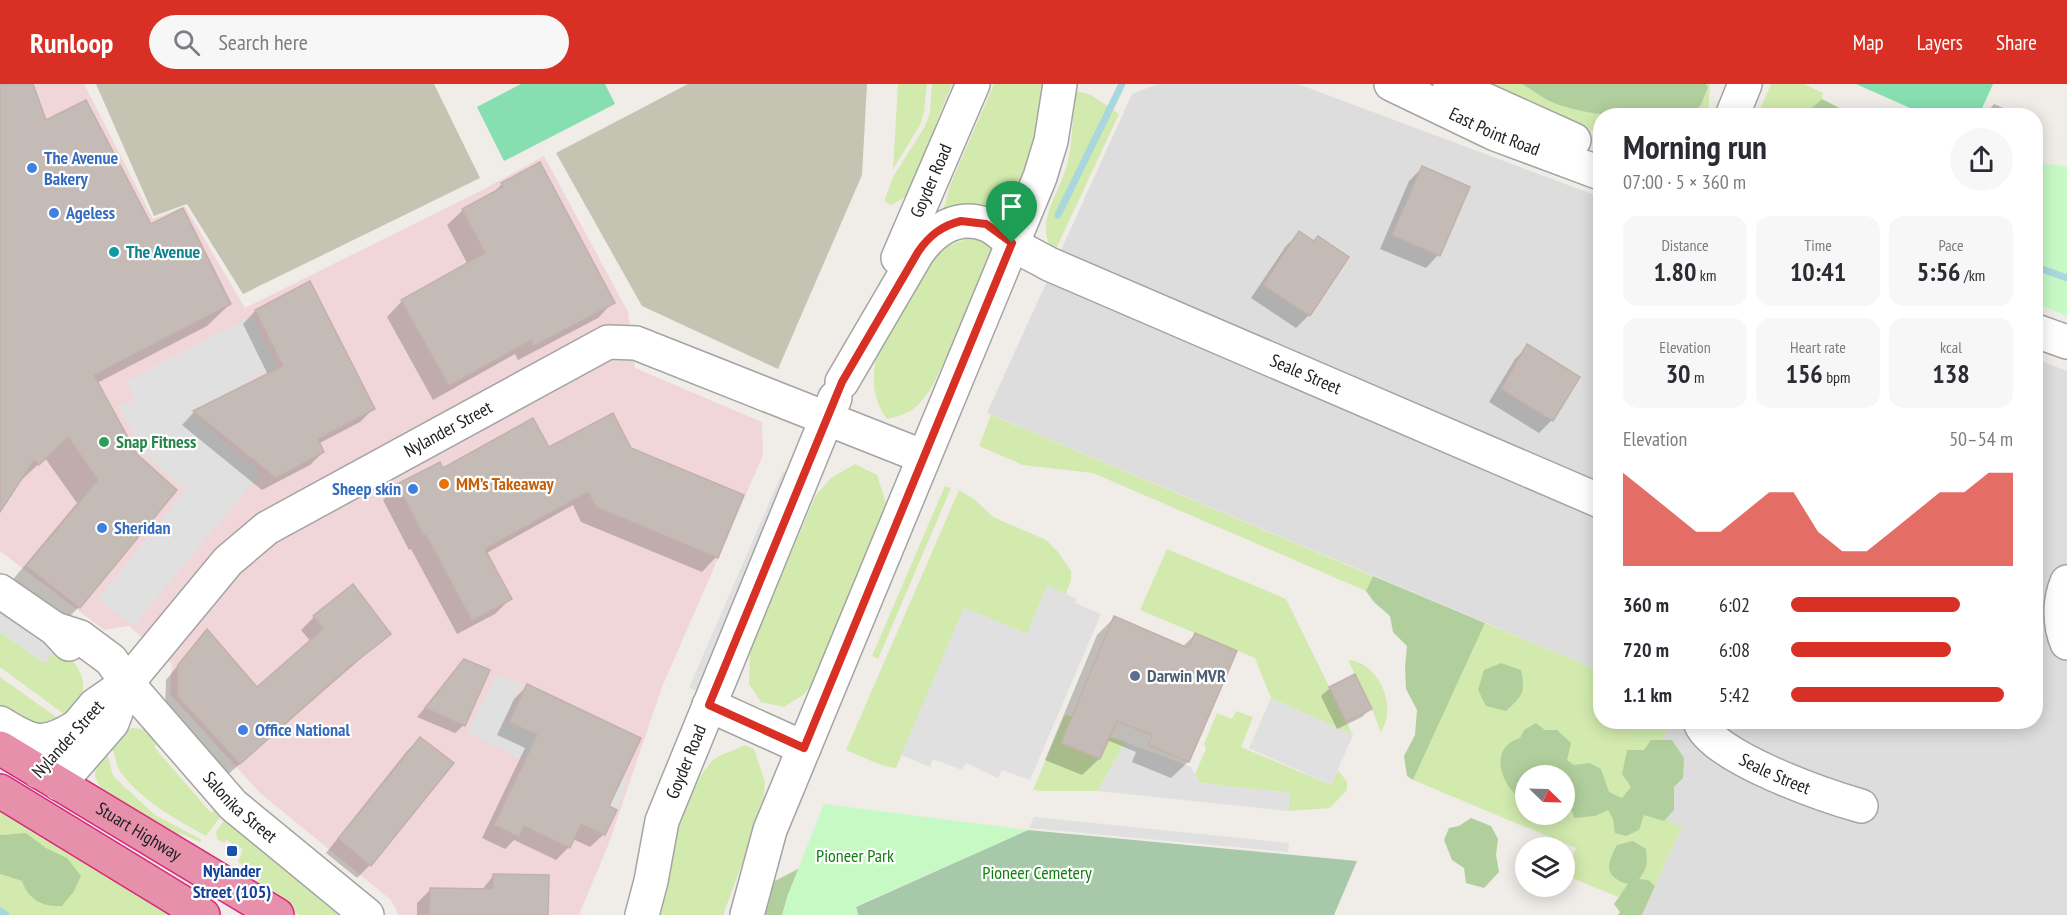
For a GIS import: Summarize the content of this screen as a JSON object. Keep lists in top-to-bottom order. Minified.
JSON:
{"streets":{"highway":["Nylander Street","Stuart Highway"],"street":["East Point Road","Goyder Road","Seale Street","Salonika Street"]},"crossings":[["Goyder Road","Seale Street"],["Goyder Road","Nylander Street"],["Nylander Street","Salonika Street"],["Nylander Street","Stuart Highway"]],"parks":["Pioneer Park","Pioneer Cemetery"],"places":{"other":["The Avenue Bakery","Ageless","The Avenue","Snap Fitness","MM’s Takeaway","Sheep skin","Sheridan","Darwin MVR","Office National"],"transit":["Nylander Street (105)"]},"north":"bottom right","page":{"header":"Runloop","search":"Search here","nav":["Map","Layers","Share"],"heading":["Morning run","07:00 · 5 × 360 m"],"stats":[["Distance","1.80 km"],["Time","10:41"],["Pace","5:56 /km"],["Elevation","30 m"],["Heart rate","156 bpm"],["kcal","138"]],"chart":["Elevation","50–54 m"],"list":[{"name":"360 m","note":"6:02"},{"name":"720 m","note":"6:08"},{"name":"1.1 km","note":"5:42"}]}}
